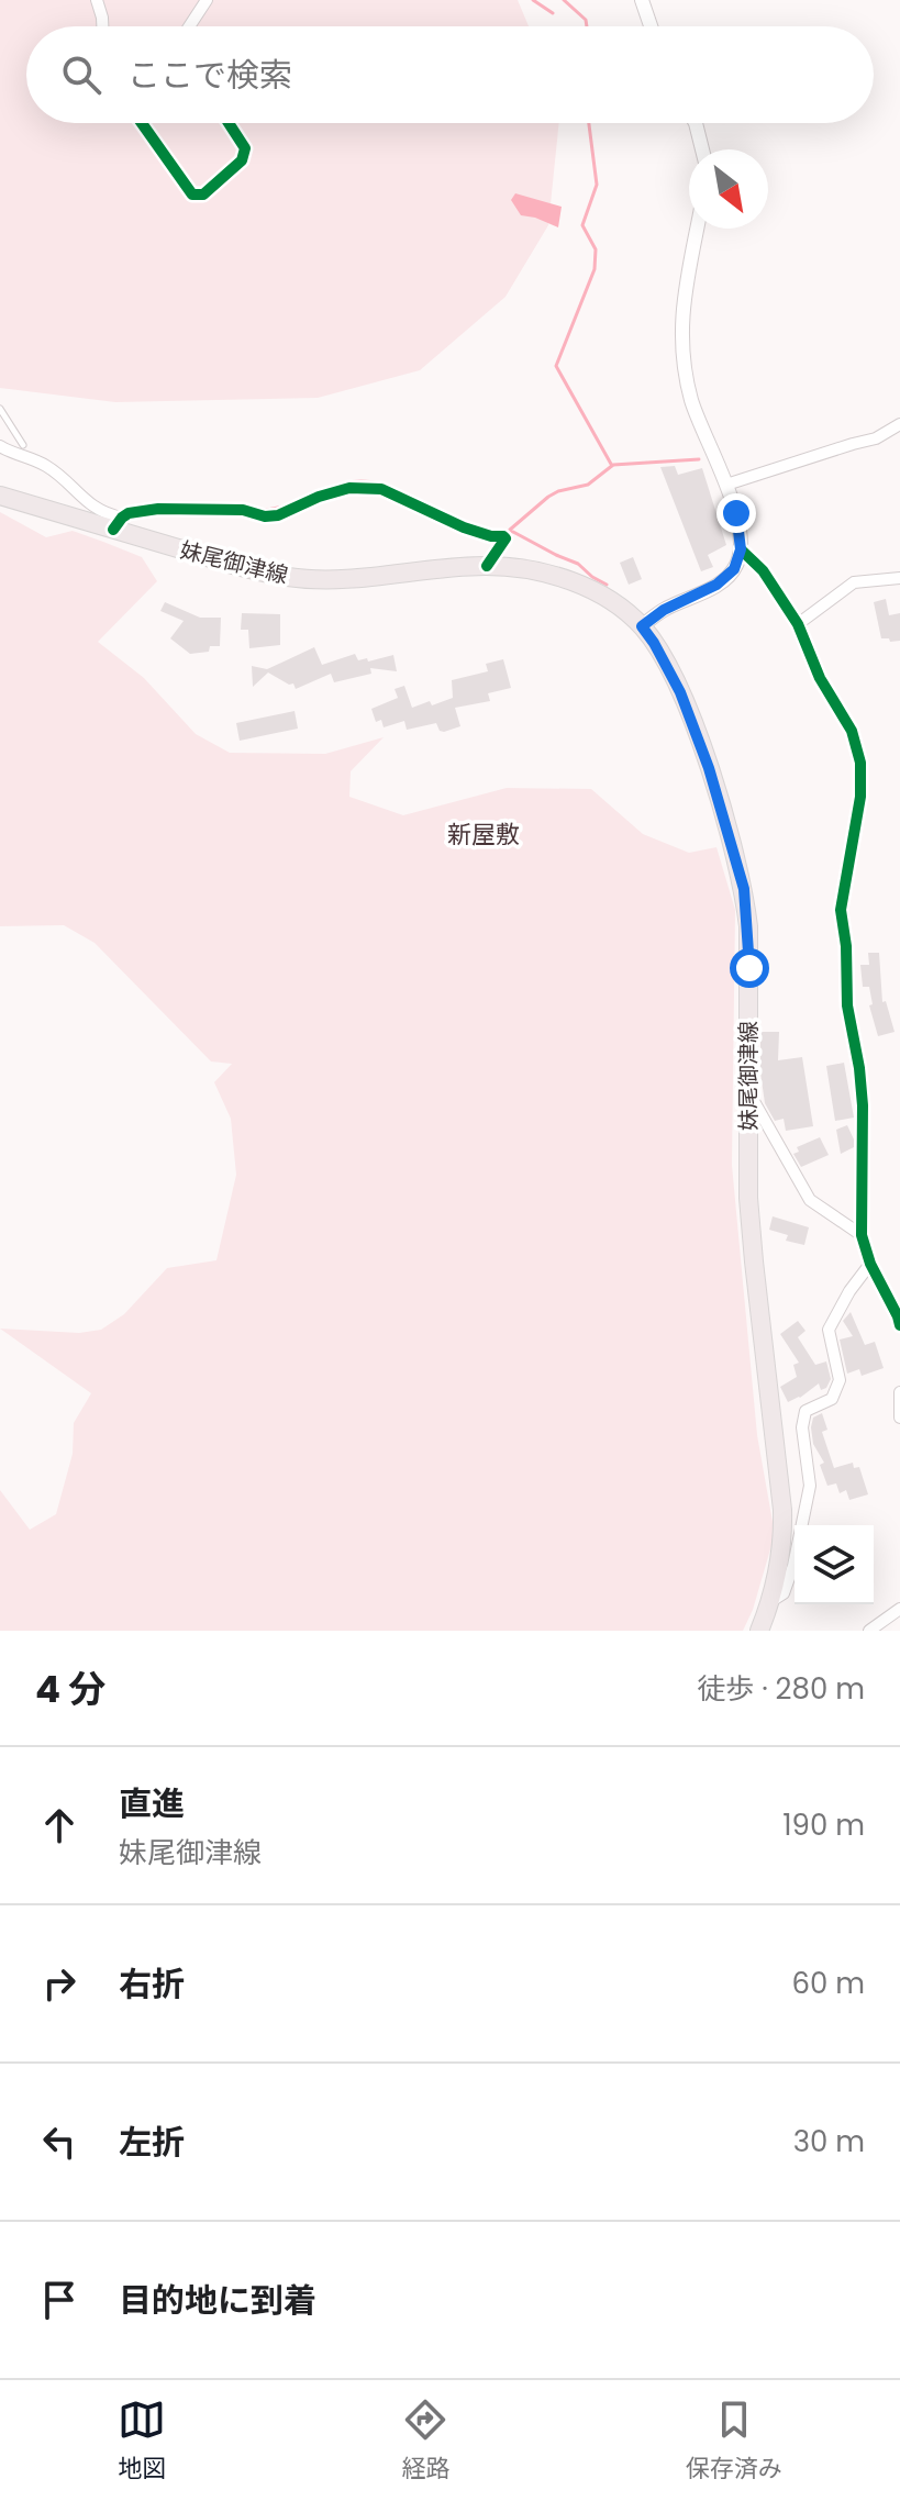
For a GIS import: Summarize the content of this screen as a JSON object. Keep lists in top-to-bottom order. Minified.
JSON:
{"streets":{"main road":["妹尾御津線"]},"districts":["新屋敷"],"north":"bottom right","page":{"search":"ここで検索","heading":["4 分","徒歩 · 280 m"],"list":[["直進","妹尾御津線","190 m"],["右折","60 m"],["左折","30 m"],"目的地に到着"],"nav":["地図","経路","保存済み"]}}
